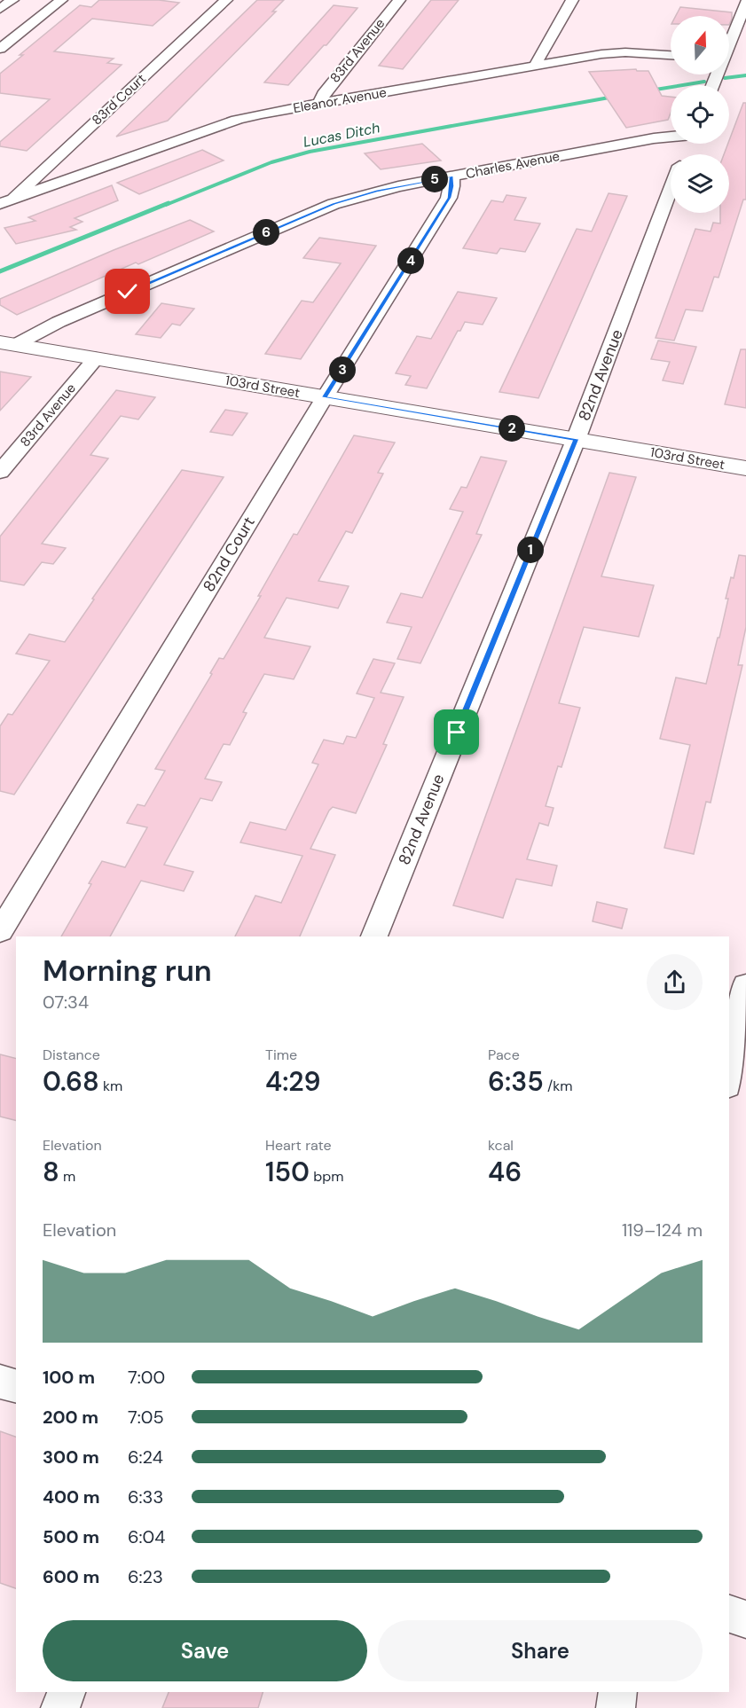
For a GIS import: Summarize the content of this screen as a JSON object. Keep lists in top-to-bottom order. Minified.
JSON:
{"streets":{"street":["83rd Avenue","83rd Court","Eleanor Avenue","Charles Avenue","82nd Avenue","103rd Street","82nd Court"]},"crossings":[["83rd Avenue","Eleanor Avenue"],["83rd Avenue","103rd Street"],["83rd Court","Eleanor Avenue"],["Charles Avenue","103rd Street"],["Charles Avenue","82nd Court"],["82nd Avenue","103rd Street"],["103rd Street","82nd Court"]],"water":["Lucas Ditch"],"north":"top","page":{"pins":["5","6","4","3","2","1"],"heading":["Morning run","07:34"],"stats":[["Distance","0.68 km"],["Time","4:29"],["Pace","6:35 /km"],["Elevation","8 m"],["Heart rate","150 bpm"],["kcal","46"]],"chart":["Elevation","119–124 m"],"list":[{"name":"100 m","note":"7:00"},{"name":"200 m","note":"7:05"},{"name":"300 m","note":"6:24"},{"name":"400 m","note":"6:33"},{"name":"500 m","note":"6:04"},{"name":"600 m","note":"6:23"}],"buttons":["Save","Share"]}}
